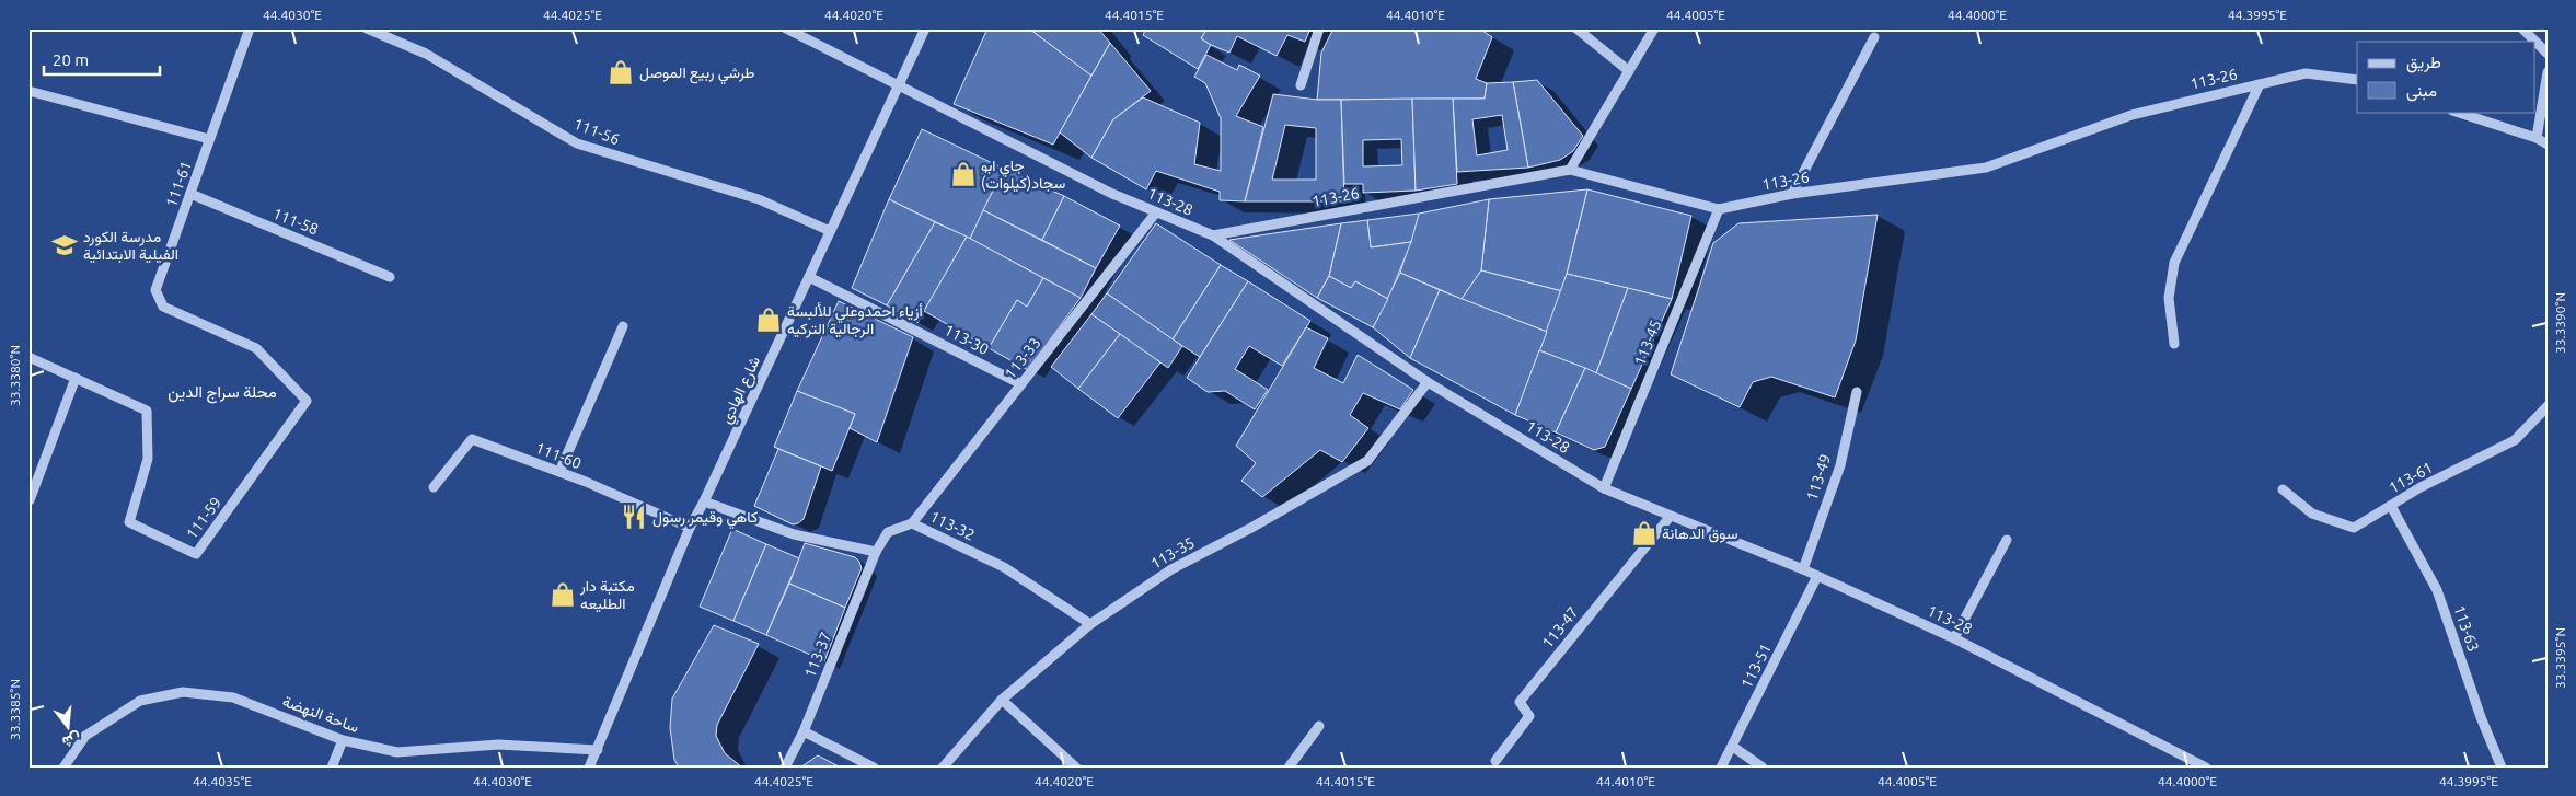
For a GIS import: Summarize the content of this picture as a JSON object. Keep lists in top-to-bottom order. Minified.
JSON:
{"streets":{"street":["113-26","111-56","111-61","113-28","111-58","113-30","113-45","113-33","شارع الهادي","111-60","113-49","113-61","111-59","113-32","113-35","113-47","113-63","113-37","113-51","ساحة النهضة"]},"crossings":[["113-26","113-28"],["113-26","113-45"],["111-56","شارع الهادي"],["111-61","111-58"],["111-61","111-59"],["113-28","113-45"],["113-28","113-33"],["113-28","شارع الهادي"],["113-28","113-49"],["113-28","113-35"],["113-28","113-47"],["113-28","113-51"],["113-30","113-33"],["113-30","شارع الهادي"],["113-33","113-32"],["شارع الهادي","111-60"],["شارع الهادي","ساحة النهضة"],["113-61","113-63"],["113-32","113-35"],["113-32","113-37"]],"districts":["محلة سراج الدين"],"places":{"shop":["طرشي ربيع الموصل","جاي ابو سجاد(كيلوات)","أزياء احمدوعلي للألبسة الرجالية التركيه","سوق الدهانة","مكتبة دار الطليعه"],"school or university":["مدرسة الكورد الفيلية الابتدائية"],"restaurant":["كاهي وقيمر رسول"]},"legend":["طريق","مبنى"],"scale_bar":"20 m","north":"bottom","coordinates":["44.4030°E","44.4025°E","44.4020°E","44.4015°E","44.4010°E","44.4005°E","44.4000°E","44.3995°E","33.3390°N","33.3380°N","33.3395°N","33.3385°N","44.4035°E"]}
